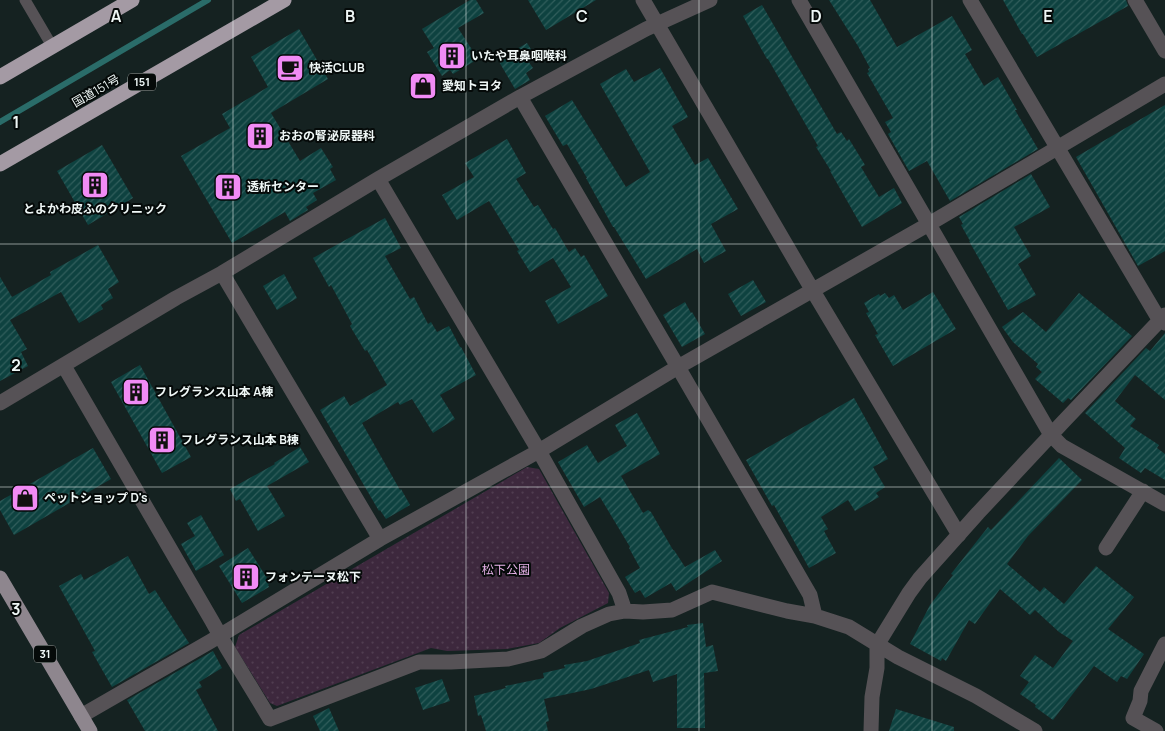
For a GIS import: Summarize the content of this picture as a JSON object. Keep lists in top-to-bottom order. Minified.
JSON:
{"streets":{"highway":["151","国道151号"],"main road":["31"]},"parks":["松下公園"],"places":{"building":["いたや耳鼻咽喉科","おおの腎泌尿器科","とよかわ皮ふのクリニック","透析センター","フレグランス山本 A棟","フレグランス山本 B棟","フォンテーヌ松下"],"cafe":["快活CLUB"],"shop":["愛知トヨタ","ペットショップ D's"]},"grid":{"columns":["A","B","C","D","E"],"rows":["1","2","3"]}}
